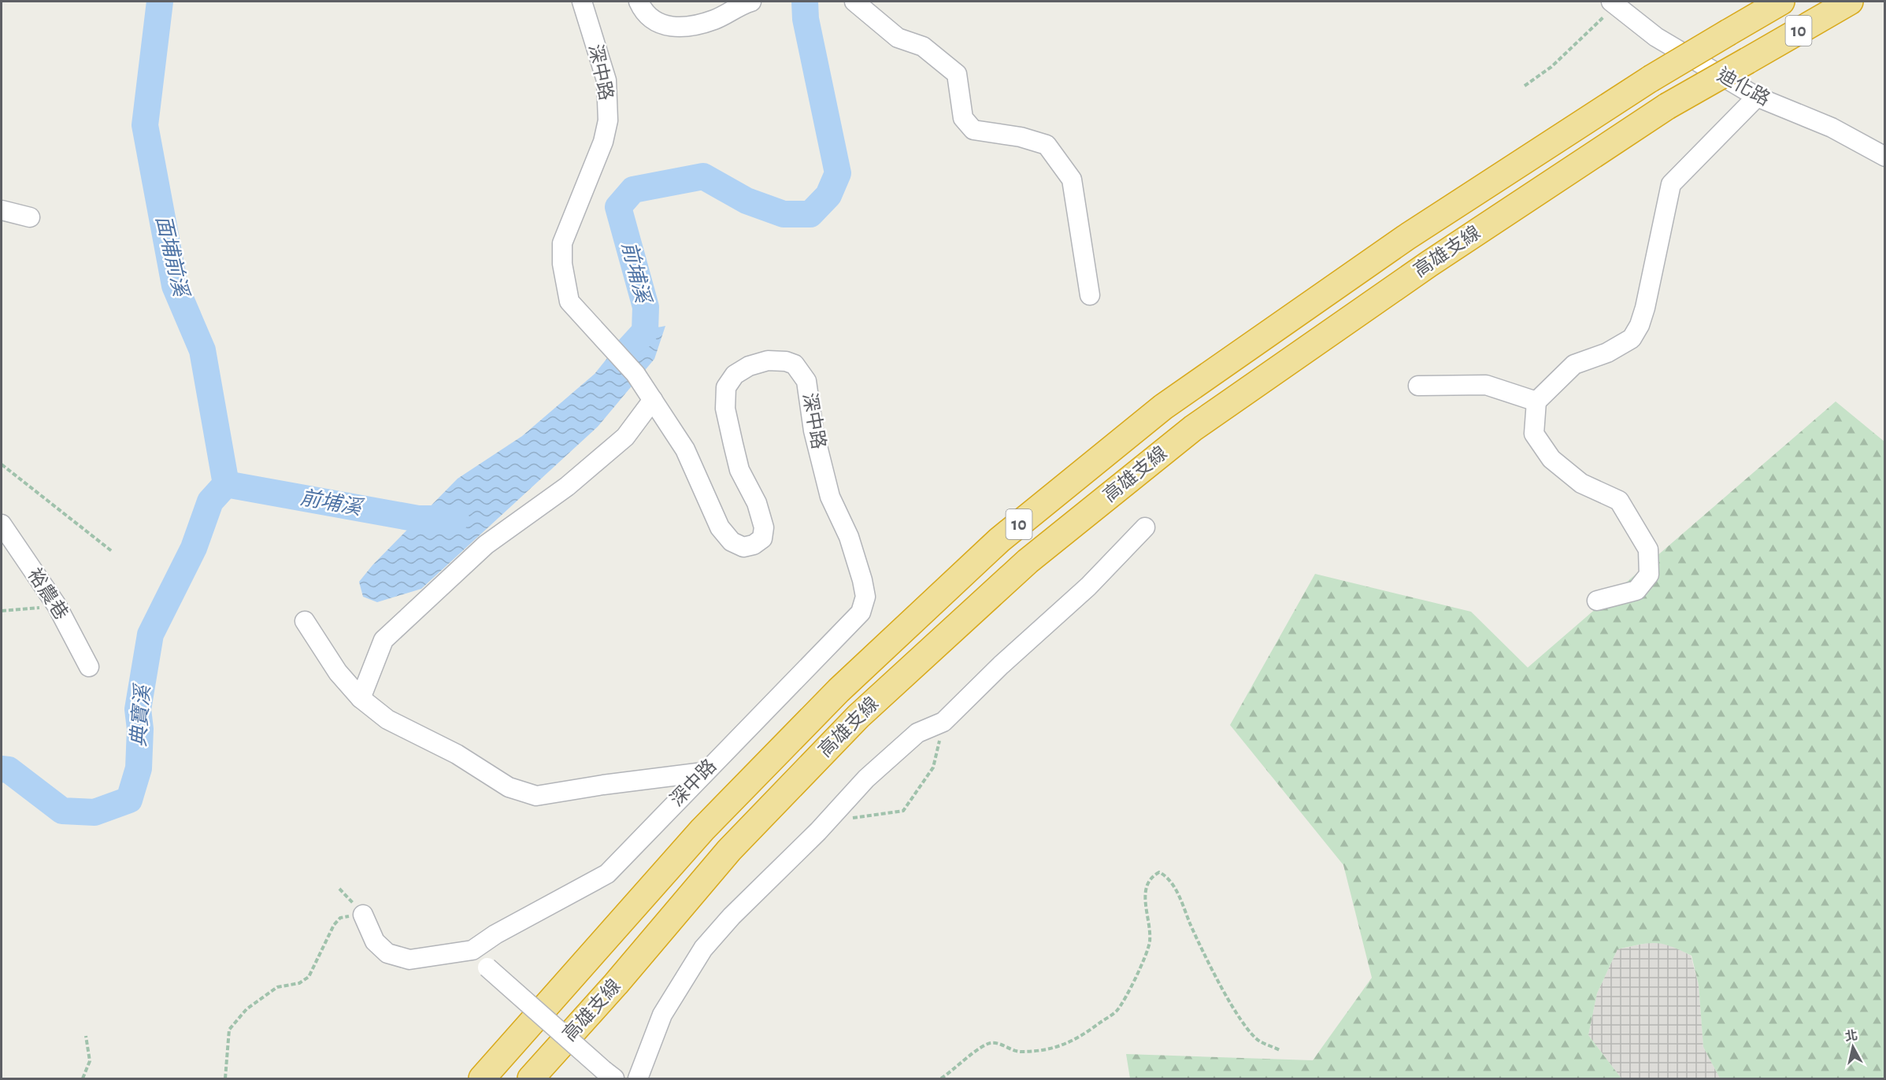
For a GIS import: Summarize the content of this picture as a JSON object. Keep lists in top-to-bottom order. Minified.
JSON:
{"streets":{"highway":["10","高雄支線"],"street":["深中路","迪化路","裕農巷"]},"water":["面埔前溪","前埔溪","典寶溪"],"north":"top"}
